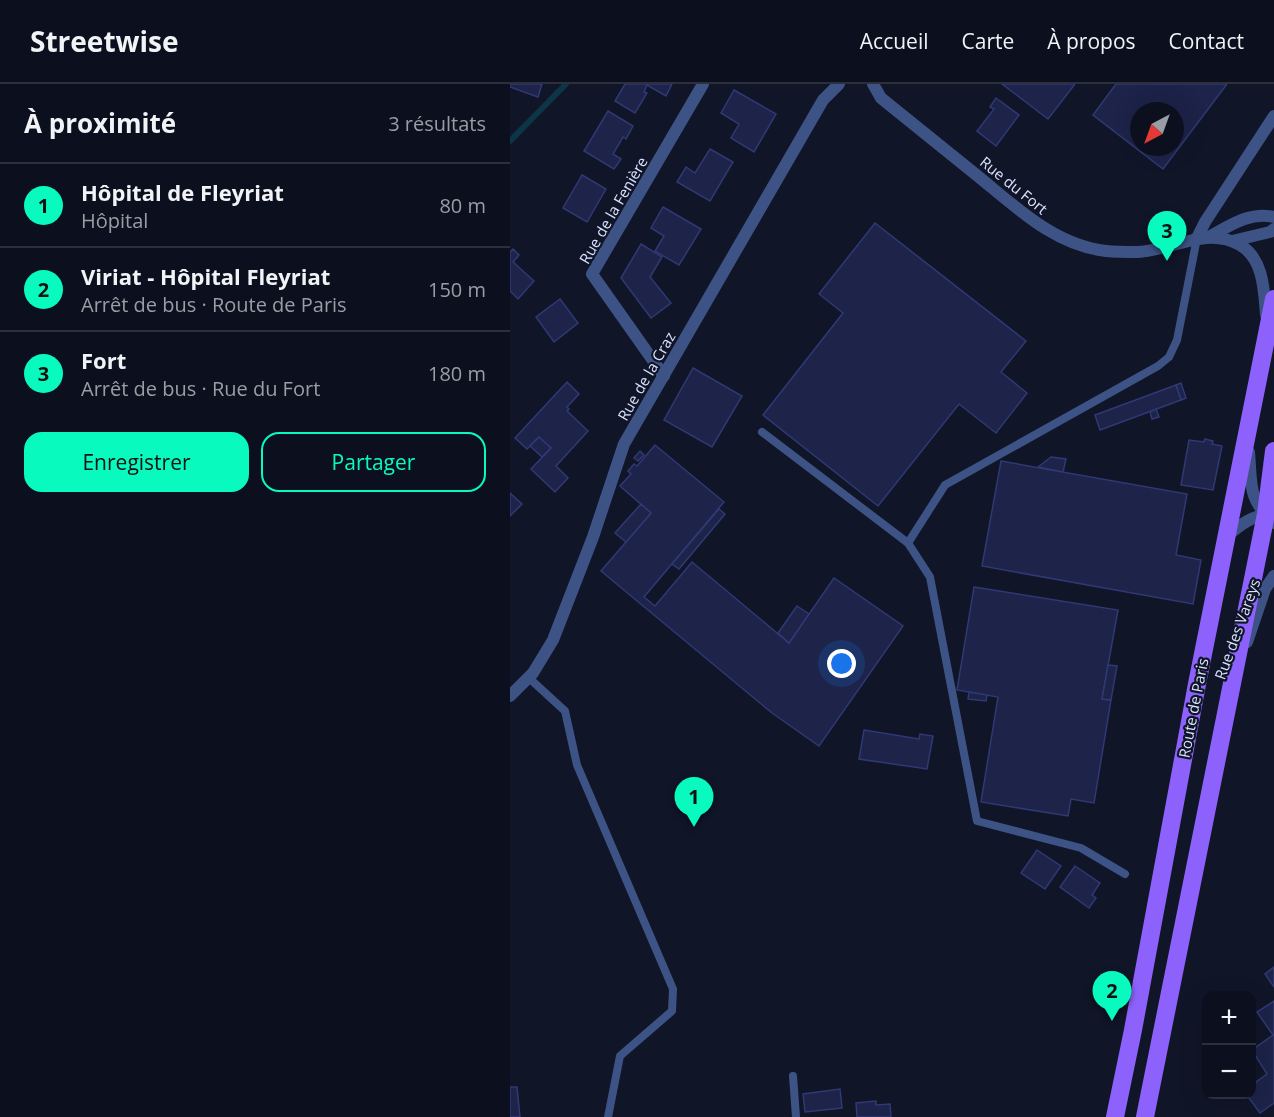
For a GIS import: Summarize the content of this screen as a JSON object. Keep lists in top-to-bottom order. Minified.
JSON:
{"streets":{"main road":["Route de Paris"],"street":["Rue du Fort","Rue de la Fenière","Rue de la Craz","Rue des Vareys"]},"crossings":[["Rue du Fort","Route de Paris"],["Rue de la Fenière","Rue de la Craz"]],"north":"bottom left","page":{"header":"Streetwise","nav":["Accueil","Carte","À propos","Contact"],"heading":["À proximité","3 résultats"],"list":[{"mark":"1","name":"Hôpital de Fleyriat","note":"Hôpital","value":"80 m"},{"mark":"2","name":"Viriat - Hôpital Fleyriat","note":"Arrêt de bus · Route de Paris","value":"150 m"},{"mark":"3","name":"Fort","note":"Arrêt de bus · Rue du Fort","value":"180 m"}],"pins":["3","1","2"],"buttons":["Enregistrer","Partager"],"map_buttons":["+","−"]}}
